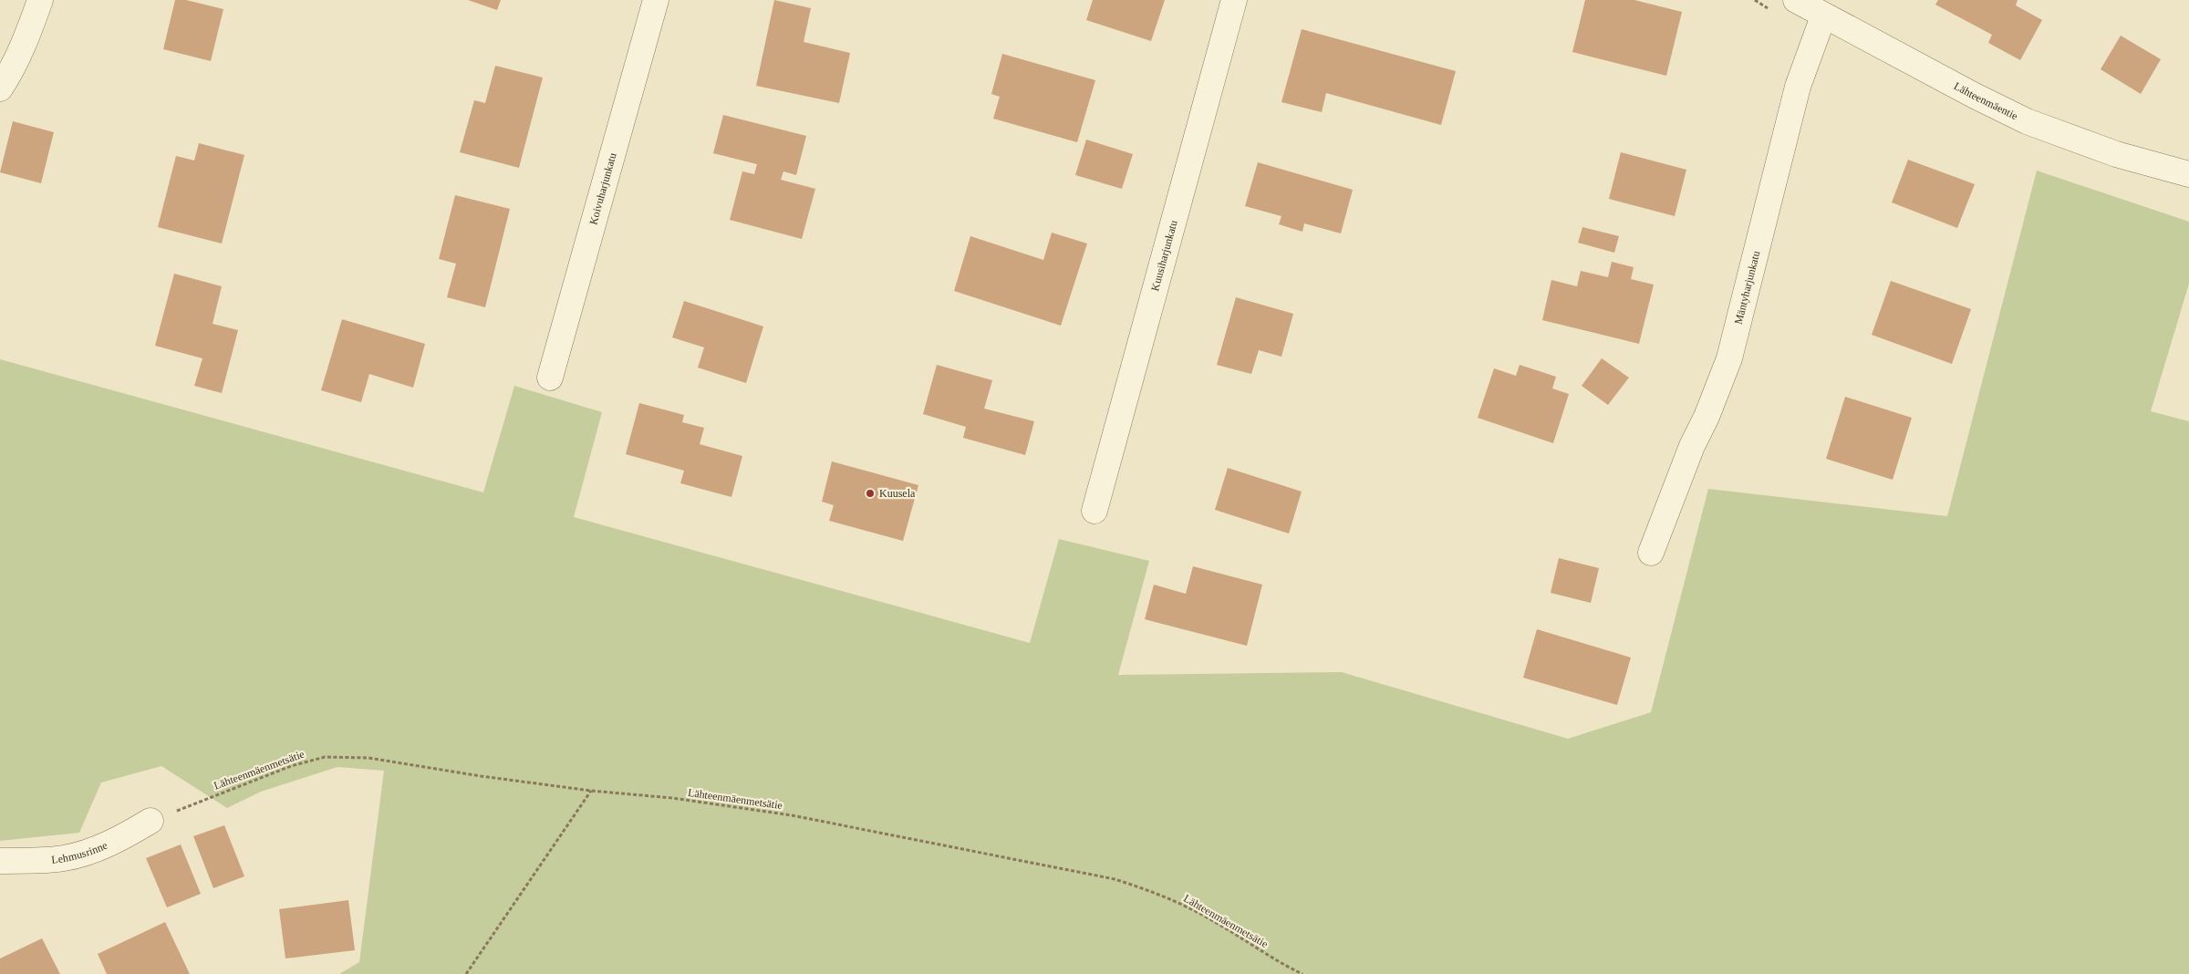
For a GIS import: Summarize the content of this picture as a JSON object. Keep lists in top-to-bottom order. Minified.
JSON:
{"streets":{"street":["Lähteenmäentie","Koivuharjunkatu","Kuusiharjunkatu","Mäntyharjunkatu","Lehmusrinne"],"path":["Lähteenmäenmetsätie"]},"crossings":[["Lähteenmäentie","Mäntyharjunkatu"],["Lähteenmäenmetsätie","Lehmusrinne"]],"places":["Kuusela"]}
